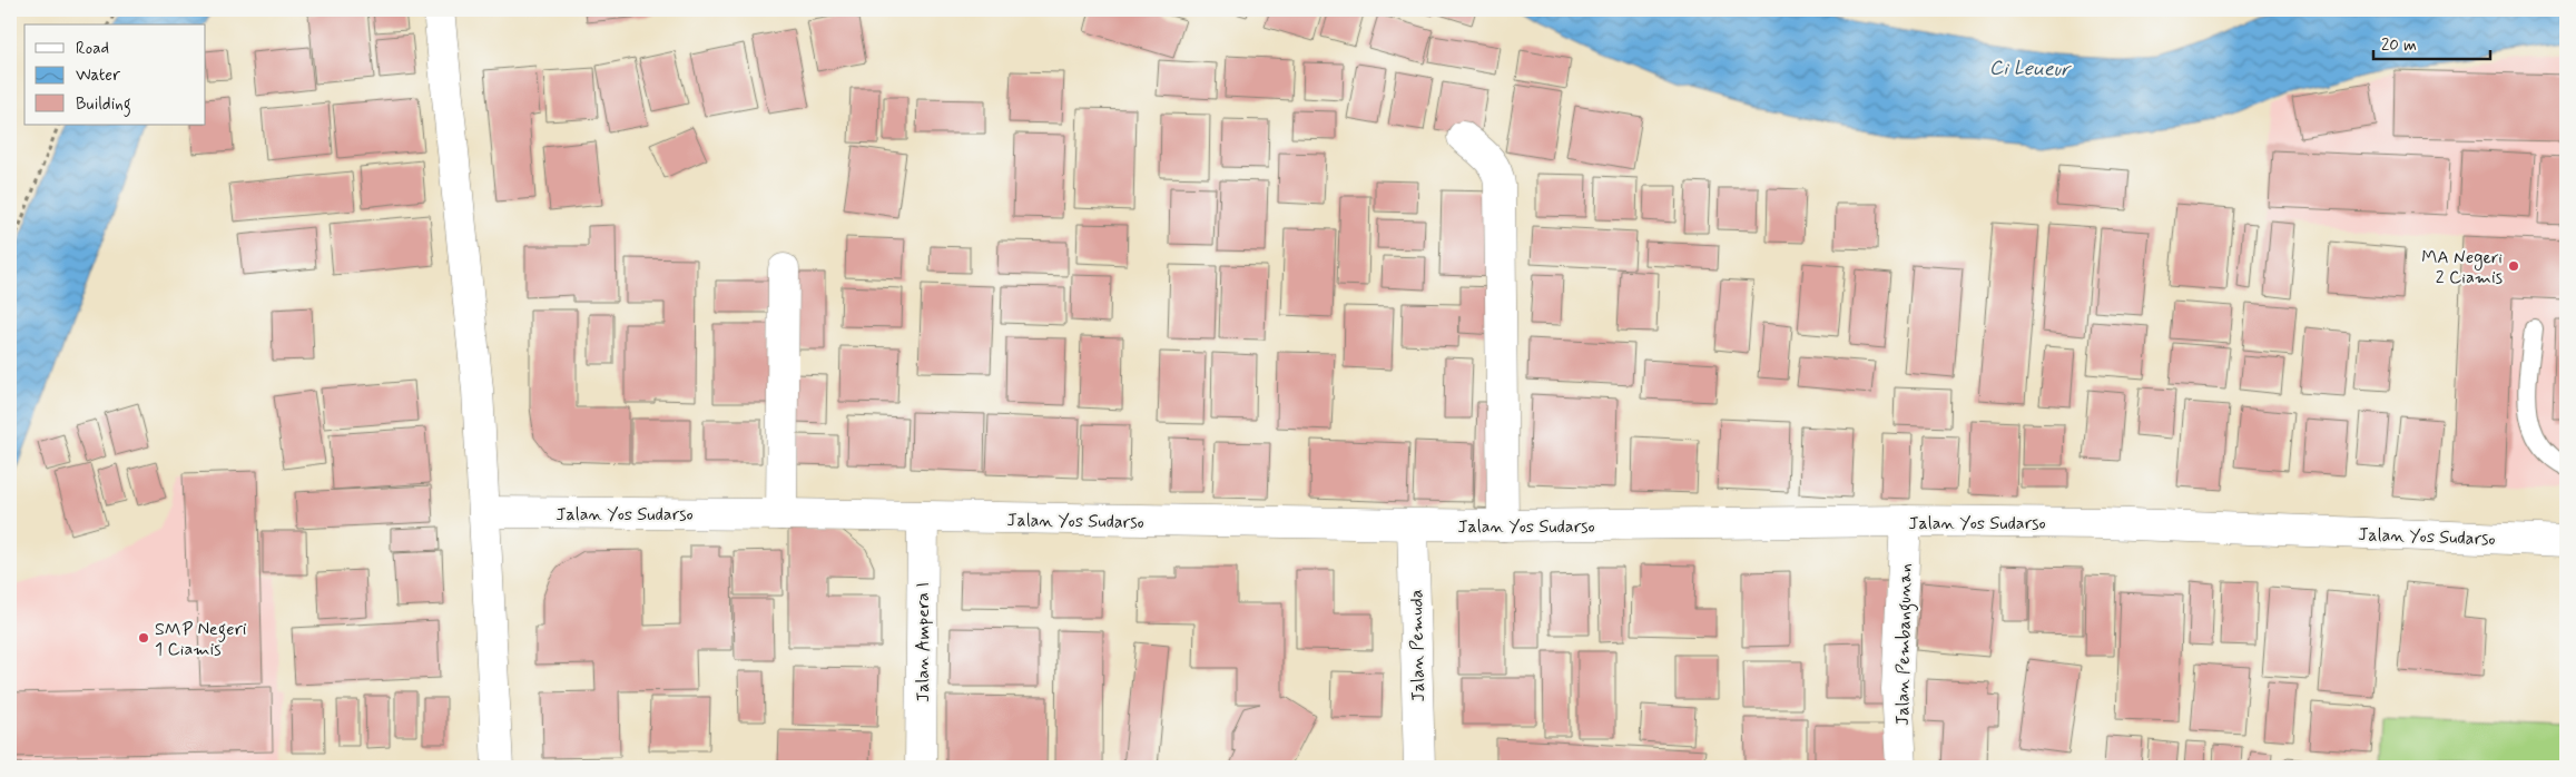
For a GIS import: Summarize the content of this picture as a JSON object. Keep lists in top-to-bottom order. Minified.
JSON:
{"streets":{"main road":["Jalan Yos Sudarso","Jalan Ampera I","Jalan Pembangunan","Jalan Pemuda"]},"crossings":[["Jalan Yos Sudarso","Jalan Ampera I"],["Jalan Yos Sudarso","Jalan Pembangunan"],["Jalan Yos Sudarso","Jalan Pemuda"]],"water":["Ci Leueur"],"places":["MA Negeri 2 Ciamis","SMP Negeri 1 Ciamis"],"legend":["Road","Water","Building"],"scale_bar":"20 m"}
